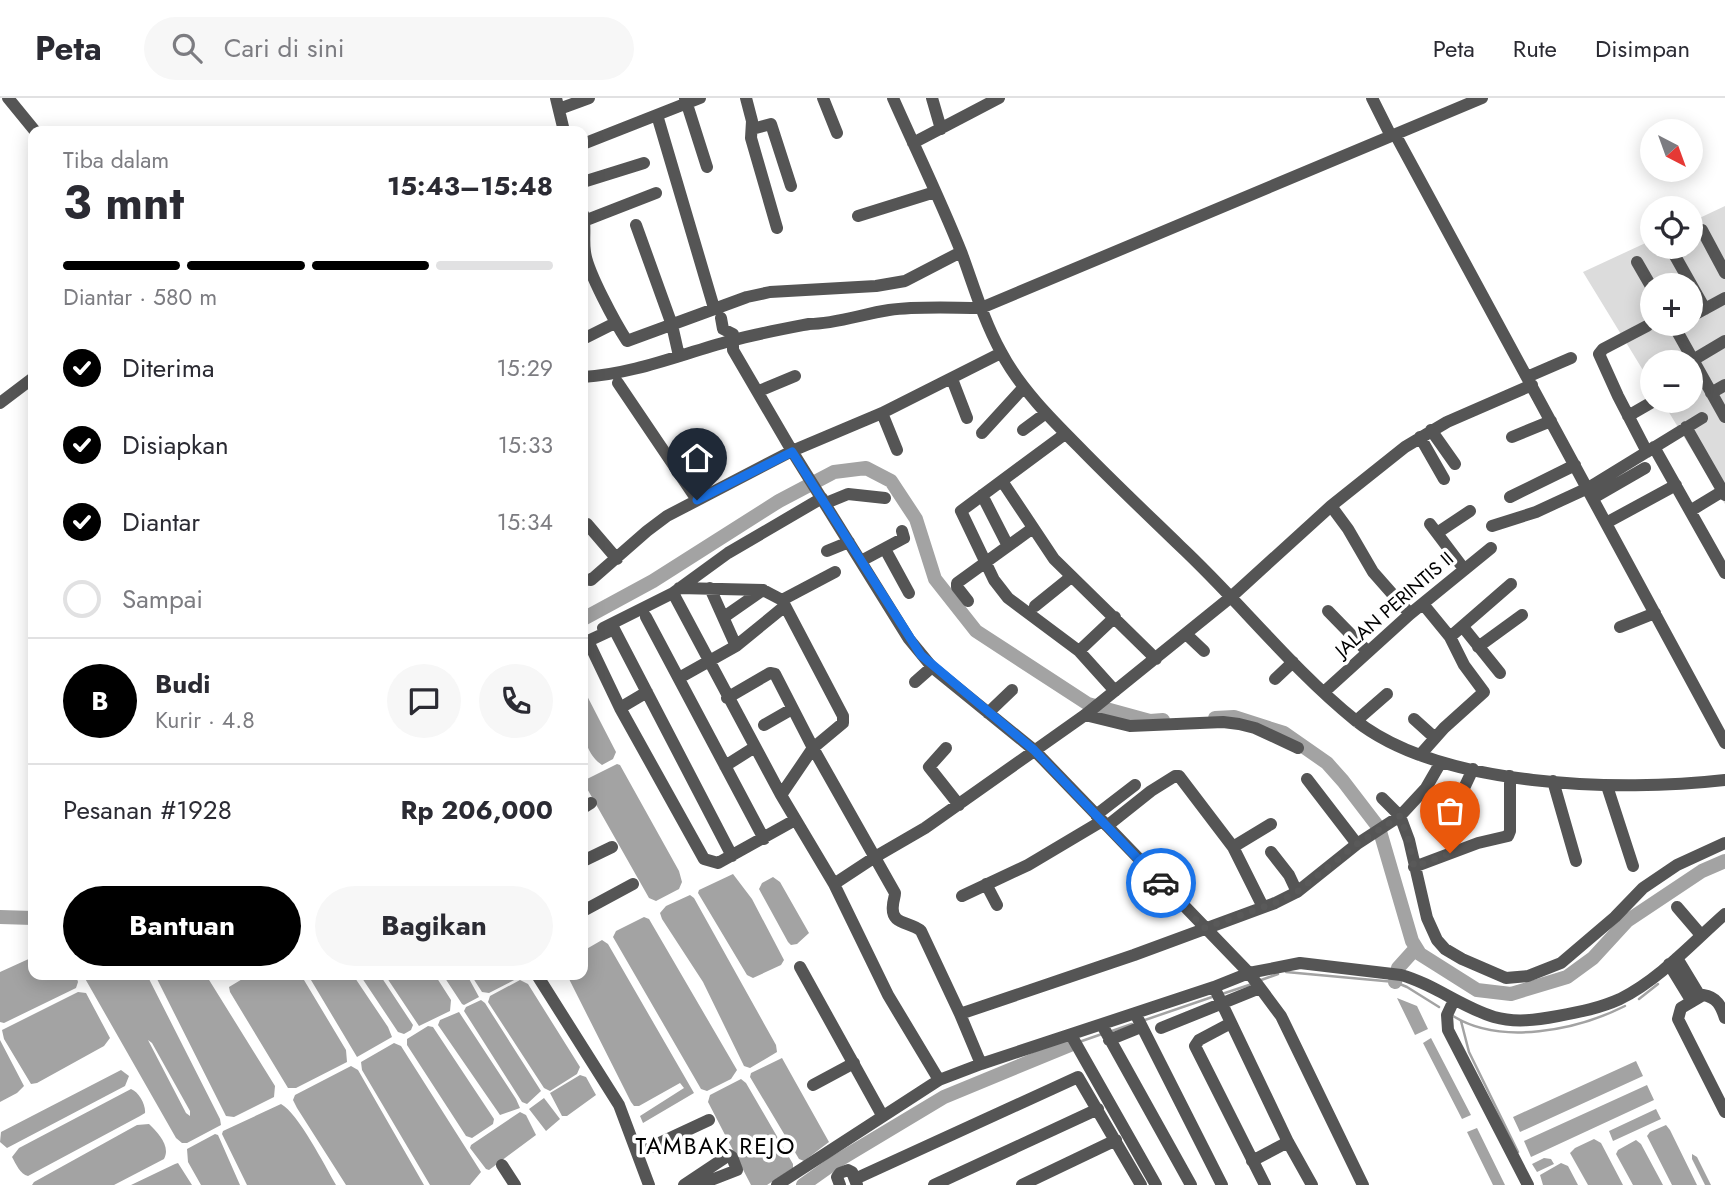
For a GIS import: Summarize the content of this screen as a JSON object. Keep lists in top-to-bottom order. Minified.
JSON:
{"streets":{"street":["JALAN PERINTIS II"]},"districts":["TAMBAK REJO"],"north":"bottom right","page":{"header":"Peta","search":"Cari di sini","nav":["Peta","Rute","Disimpan"],"map_buttons":["+","−"],"heading":["3 mnt","Tiba dalam","15:43–15:48"],"panel":["Budi","Kurir · 4.8","Pesanan #1928","Rp 206,000"],"bar":"Diantar · 580 m","list":[["Diterima","15:29"],["Disiapkan","15:33"],["Diantar","15:34"],"Sampai"],"round":"B","buttons":["Bantuan","Bagikan"]}}
